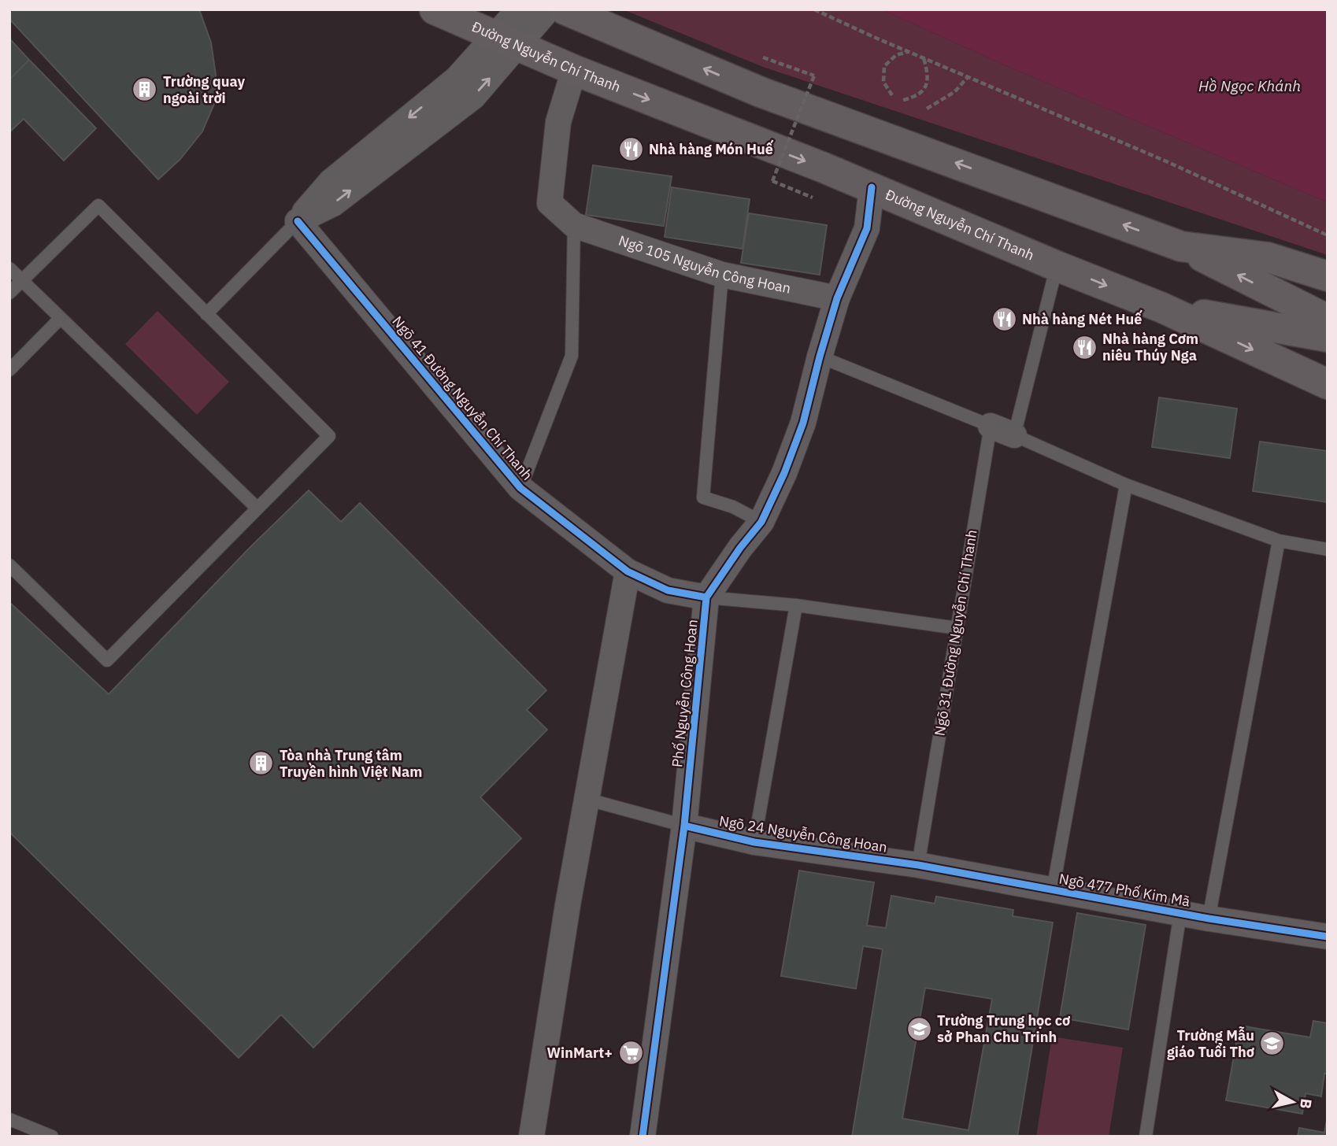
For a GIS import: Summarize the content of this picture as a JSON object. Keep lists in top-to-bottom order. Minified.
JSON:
{"streets":{"main road":["Đường Nguyễn Chí Thanh"],"street":["Ngõ 105 Nguyễn Công Hoan","Ngõ 41 Đường Nguyễn Chí Thanh","Phố Nguyễn Công Hoan","Ngõ 24 Nguyễn Công Hoan","Ngõ 477 Phố Kim Mã"],"lane":["Ngõ 31 Đường Nguyễn Chí Thanh"]},"crossings":[["Đường Nguyễn Chí Thanh","Phố Nguyễn Công Hoan"],["Ngõ 105 Nguyễn Công Hoan","Phố Nguyễn Công Hoan"],["Ngõ 41 Đường Nguyễn Chí Thanh","Phố Nguyễn Công Hoan"],["Ngõ 31 Đường Nguyễn Chí Thanh","Ngõ 24 Nguyễn Công Hoan"],["Ngõ 31 Đường Nguyễn Chí Thanh","Ngõ 477 Phố Kim Mã"],["Phố Nguyễn Công Hoan","Ngõ 24 Nguyễn Công Hoan"],["Ngõ 24 Nguyễn Công Hoan","Ngõ 477 Phố Kim Mã"]],"water":["Hồ Ngọc Khánh"],"places":{"building":["Trường quay ngoài trời","Tòa nhà Trung tâm Truyền hình Việt Nam"],"restaurant":["Nhà hàng Món Huế","Nhà hàng Nét Huế","Nhà hàng Cơm niêu Thúy Nga"],"school or university":["Trường Trung học cơ sở Phan Chu Trinh","Trường Mẫu giáo Tuổi Thơ"],"supermarket":["WinMart+"]},"north":"right"}
